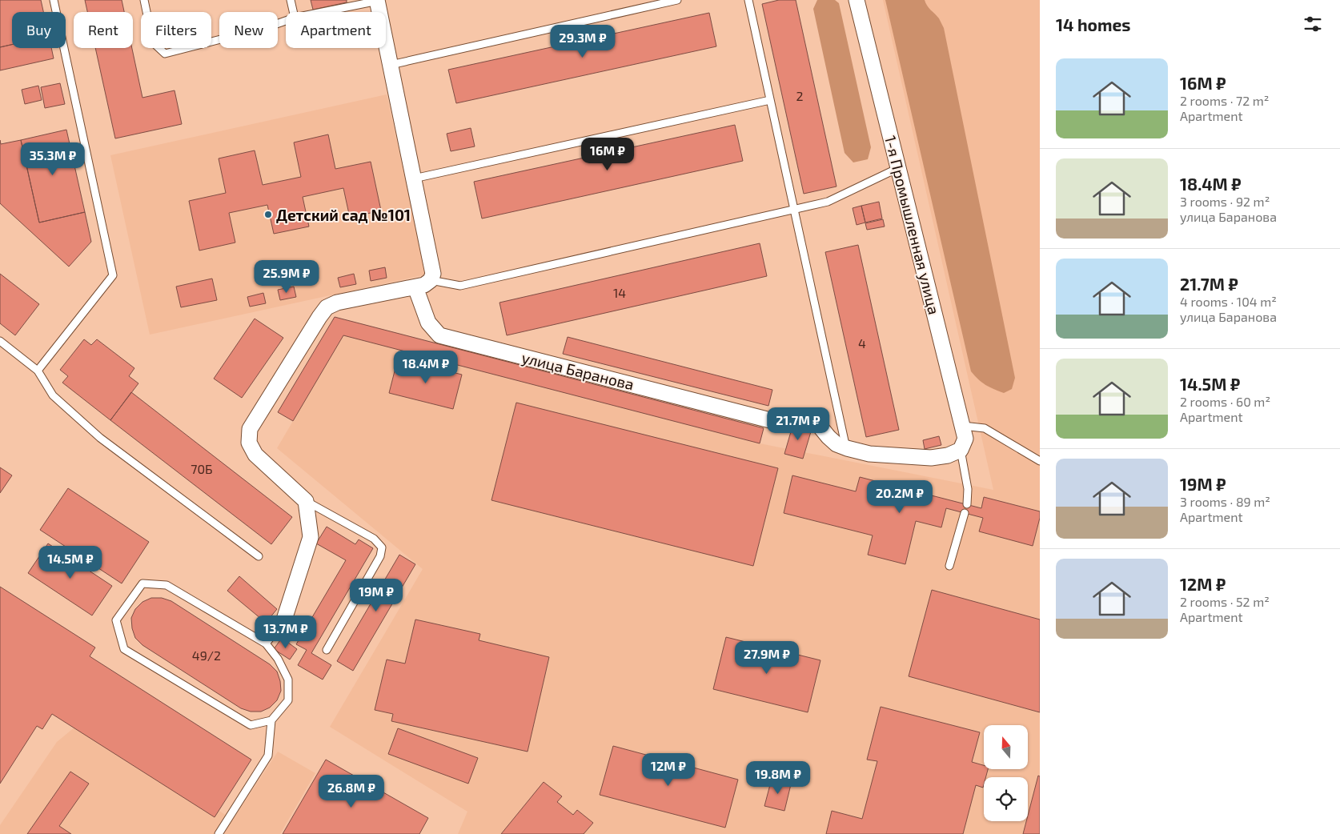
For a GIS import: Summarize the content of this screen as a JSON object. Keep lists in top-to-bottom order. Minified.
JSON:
{"streets":{"street":["1-я Промышленная улица","улица Баранова"]},"places":["Детский сад №101"],"house_numbers":["2","14","4","70Б","49/2"],"north":"top","page":{"heading":"14 homes","chip":["Buy","Rent","Filters","New","Apartment"],"price":["29.3M ₽","16M ₽","35.3M ₽","25.9M ₽","18.4M ₽","21.7M ₽","20.2M ₽","14.5M ₽","19M ₽","13.7M ₽","27.9M ₽","12M ₽","19.8M ₽","26.8M ₽"],"list":[{"name":"16M ₽","note":"2 rooms · 72 m² · Apartment"},{"name":"18.4M ₽","note":"3 rooms · 92 m² · улица Баранова"},{"name":"21.7M ₽","note":"4 rooms · 104 m² · улица Баранова"},{"name":"14.5M ₽","note":"2 rooms · 60 m² · Apartment"},{"name":"19M ₽","note":"3 rooms · 89 m² · Apartment"},{"name":"12M ₽","note":"2 rooms · 52 m² · Apartment"}]}}
